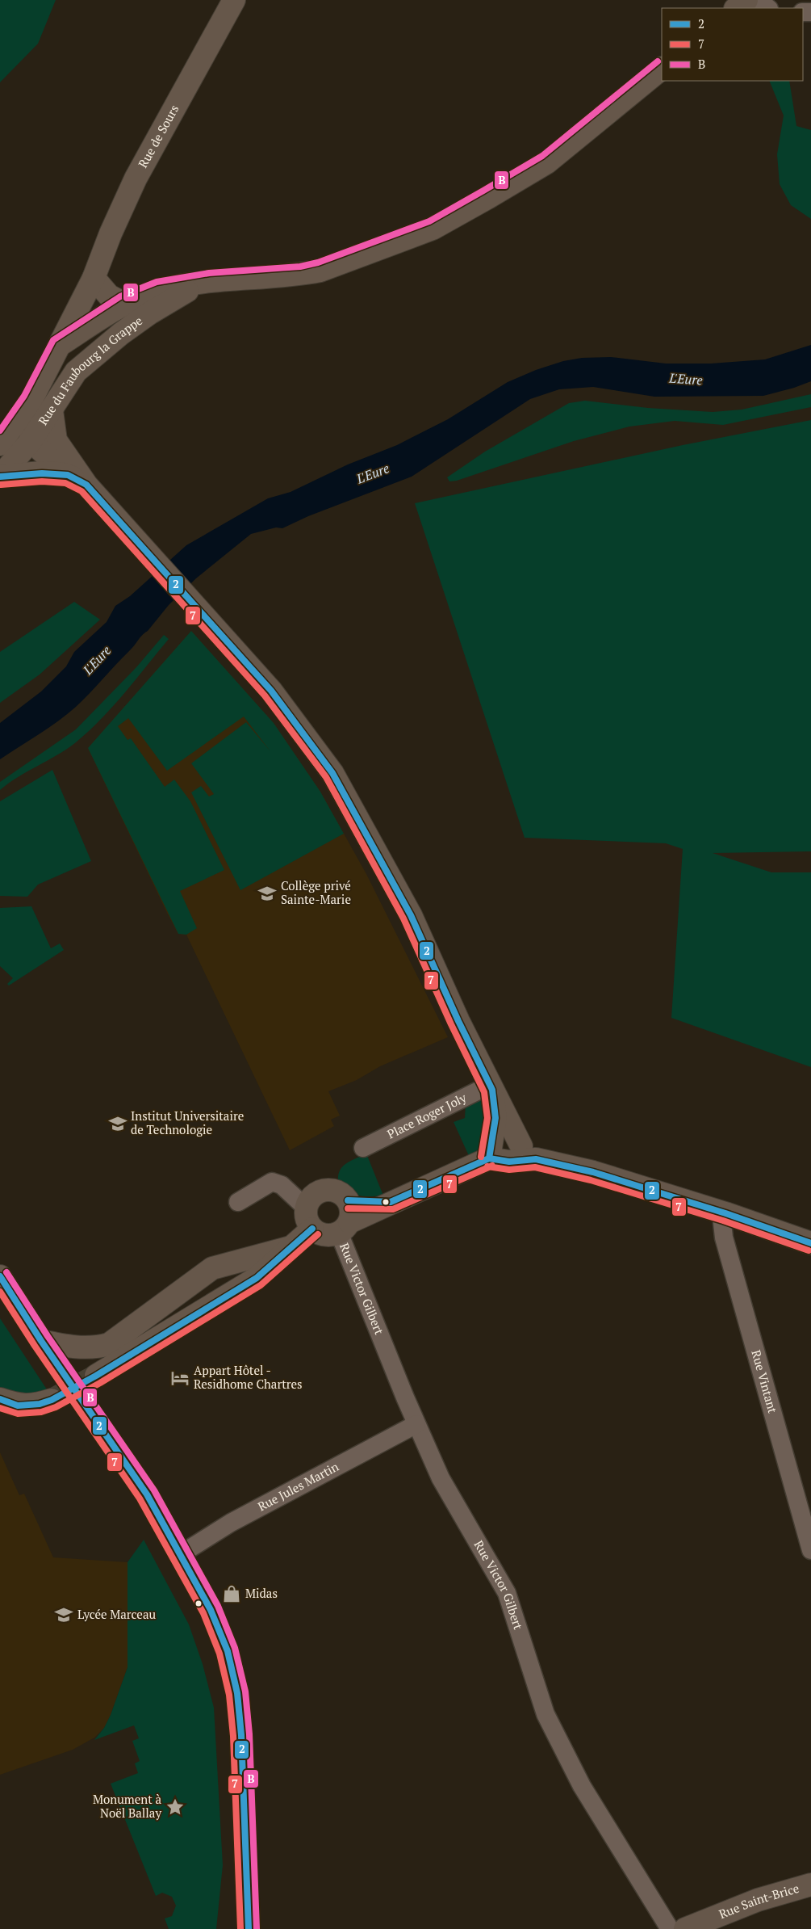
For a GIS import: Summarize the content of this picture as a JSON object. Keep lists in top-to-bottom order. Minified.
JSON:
{"streets":{"main road":["Rue de Sours","Rue du Faubourg la Grappe","Rue Saint-Brice"],"street":["Place Roger Joly","Rue Victor Gilbert","Rue Vintant","Rue Jules Martin"]},"crossings":[["Rue de Sours","Rue du Faubourg la Grappe"],["Rue Victor Gilbert","Rue Jules Martin"]],"water":["L'Eure"],"places":{"school or university":["Collège privé Sainte-Marie","Institut Universitaire de Technologie","Lycée Marceau"],"hotel":["Appart Hôtel - Residhome Chartres"],"shop":["Midas"],"place":["Monument à Noël Ballay"]},"lines":["transit line B","transit line 2","transit line 7"],"legend":["2","7","B"]}
